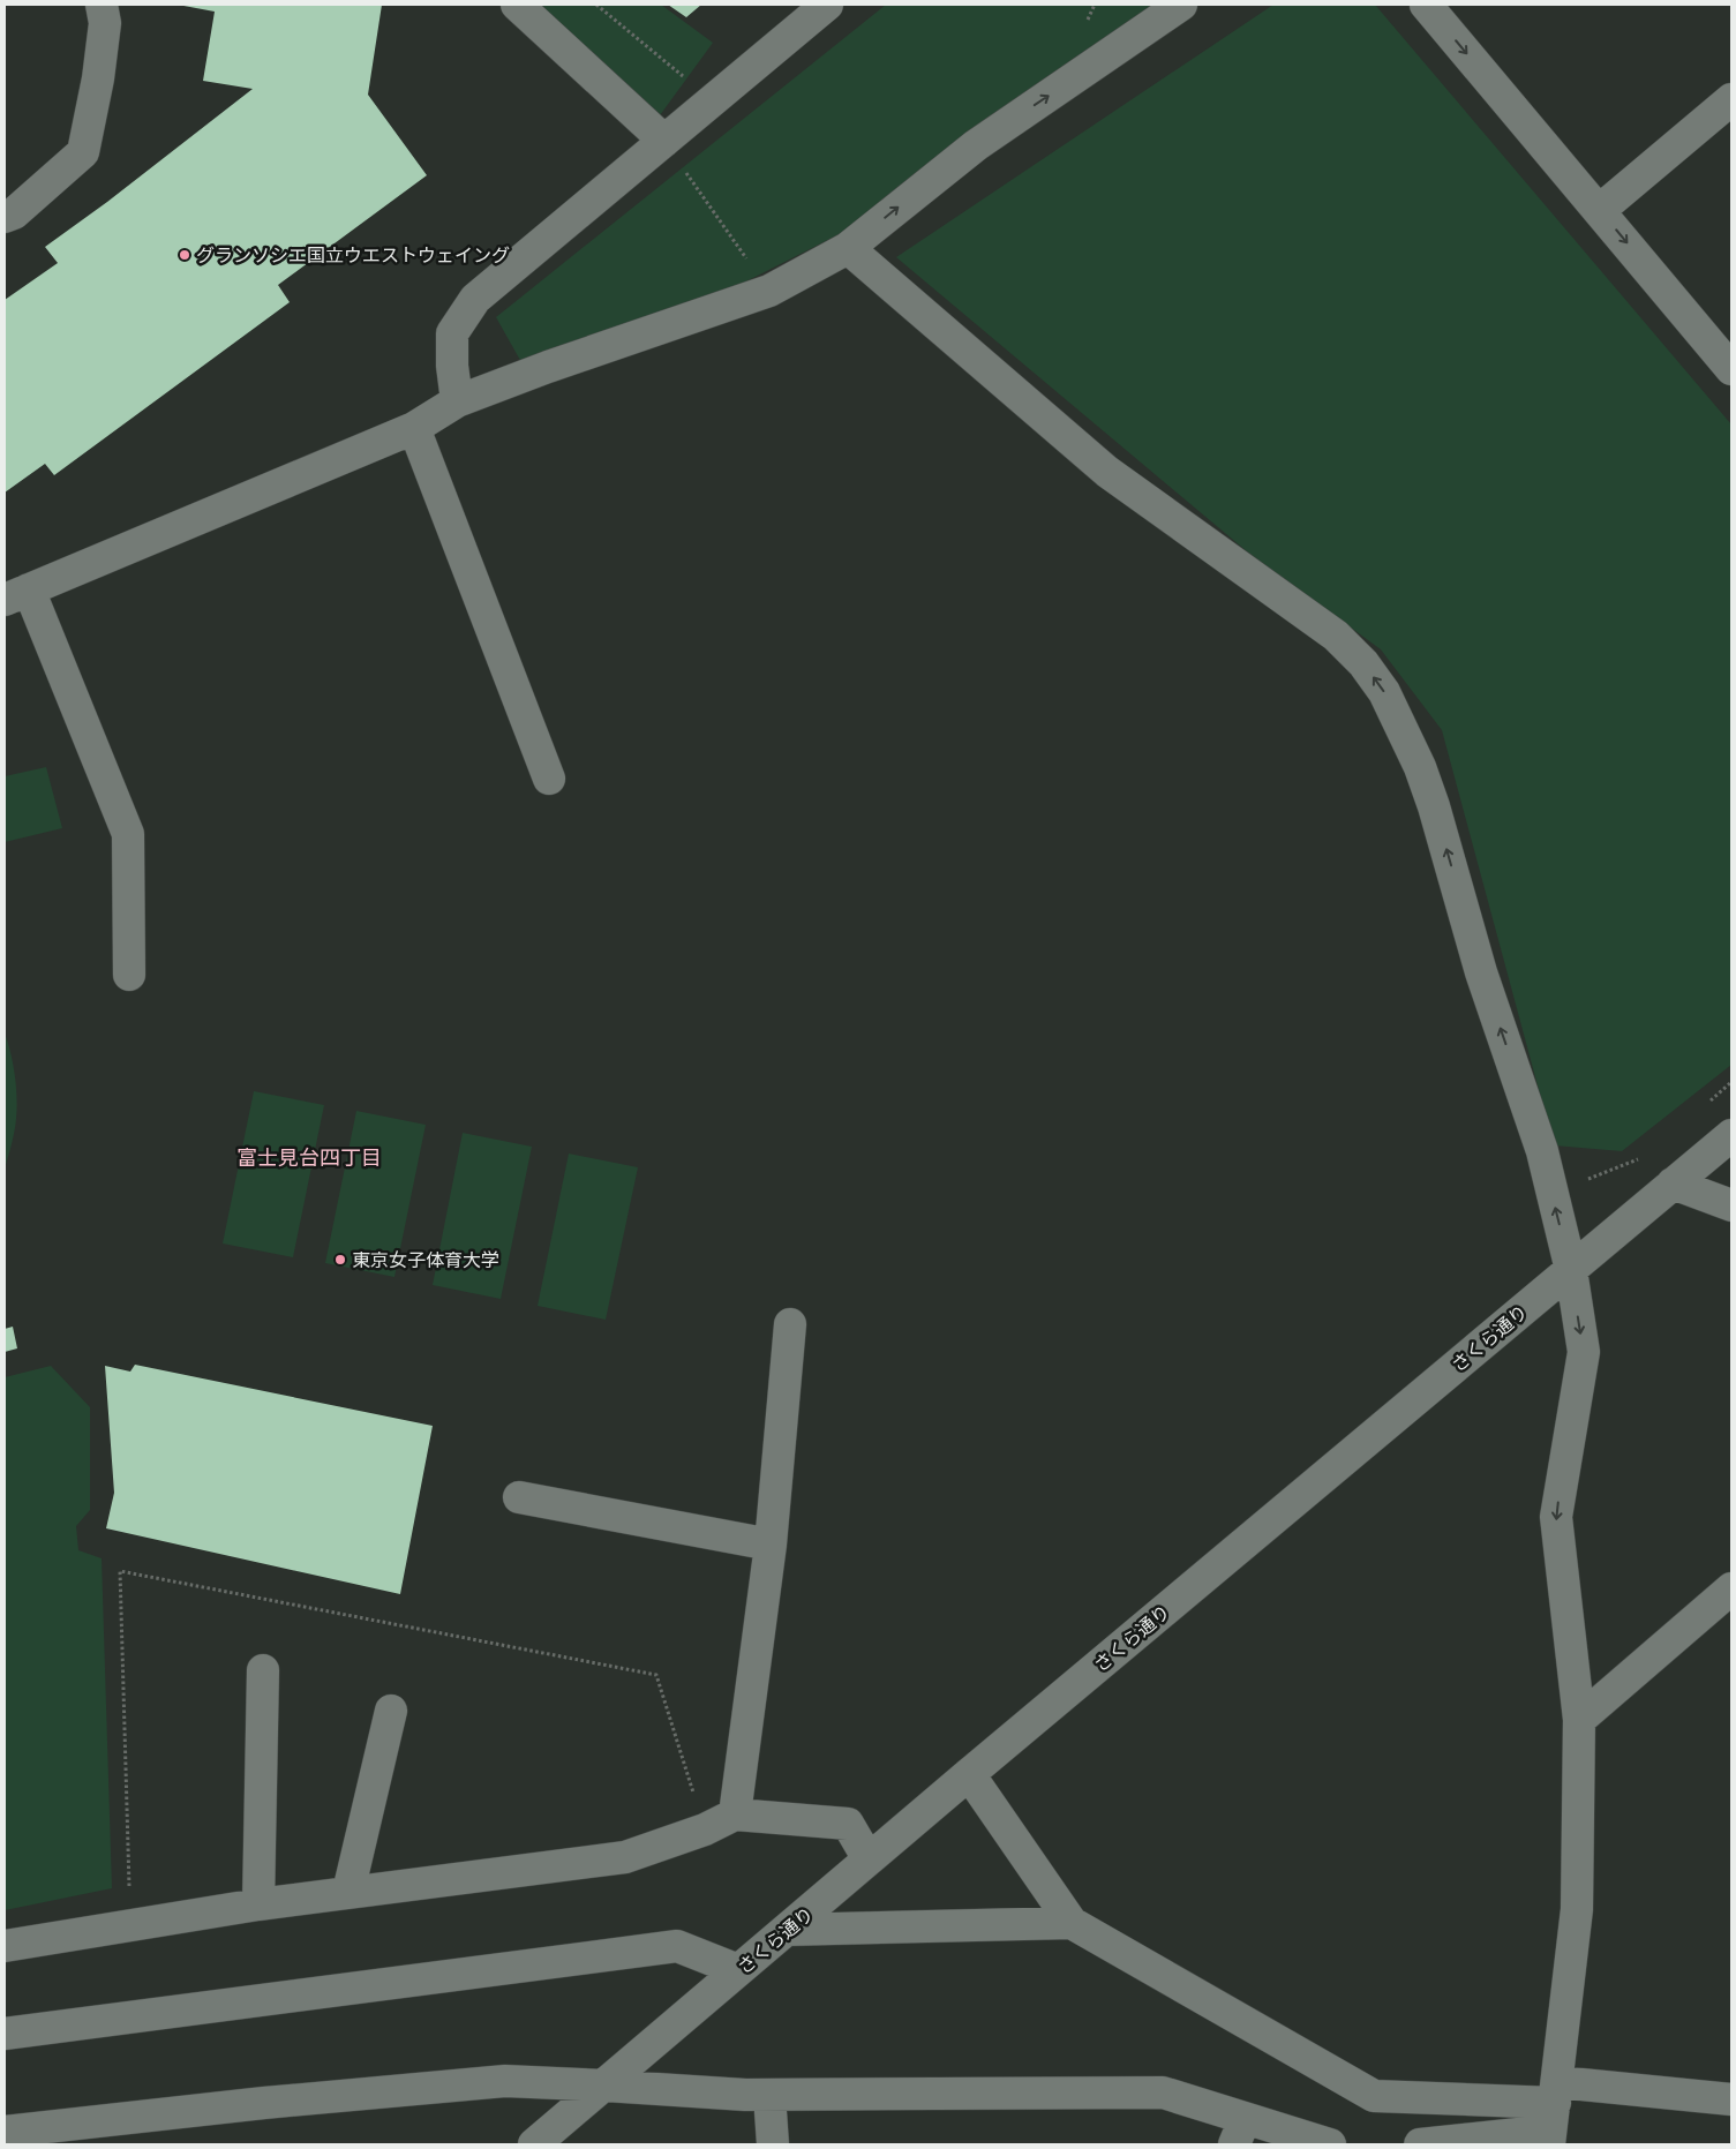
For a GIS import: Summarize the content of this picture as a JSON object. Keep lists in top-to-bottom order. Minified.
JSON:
{"streets":{"street":["さくら通り"]},"districts":["富士見台四丁目"],"places":["グランソシエ国立ウエストウェイング","東京女子体育大学"]}
